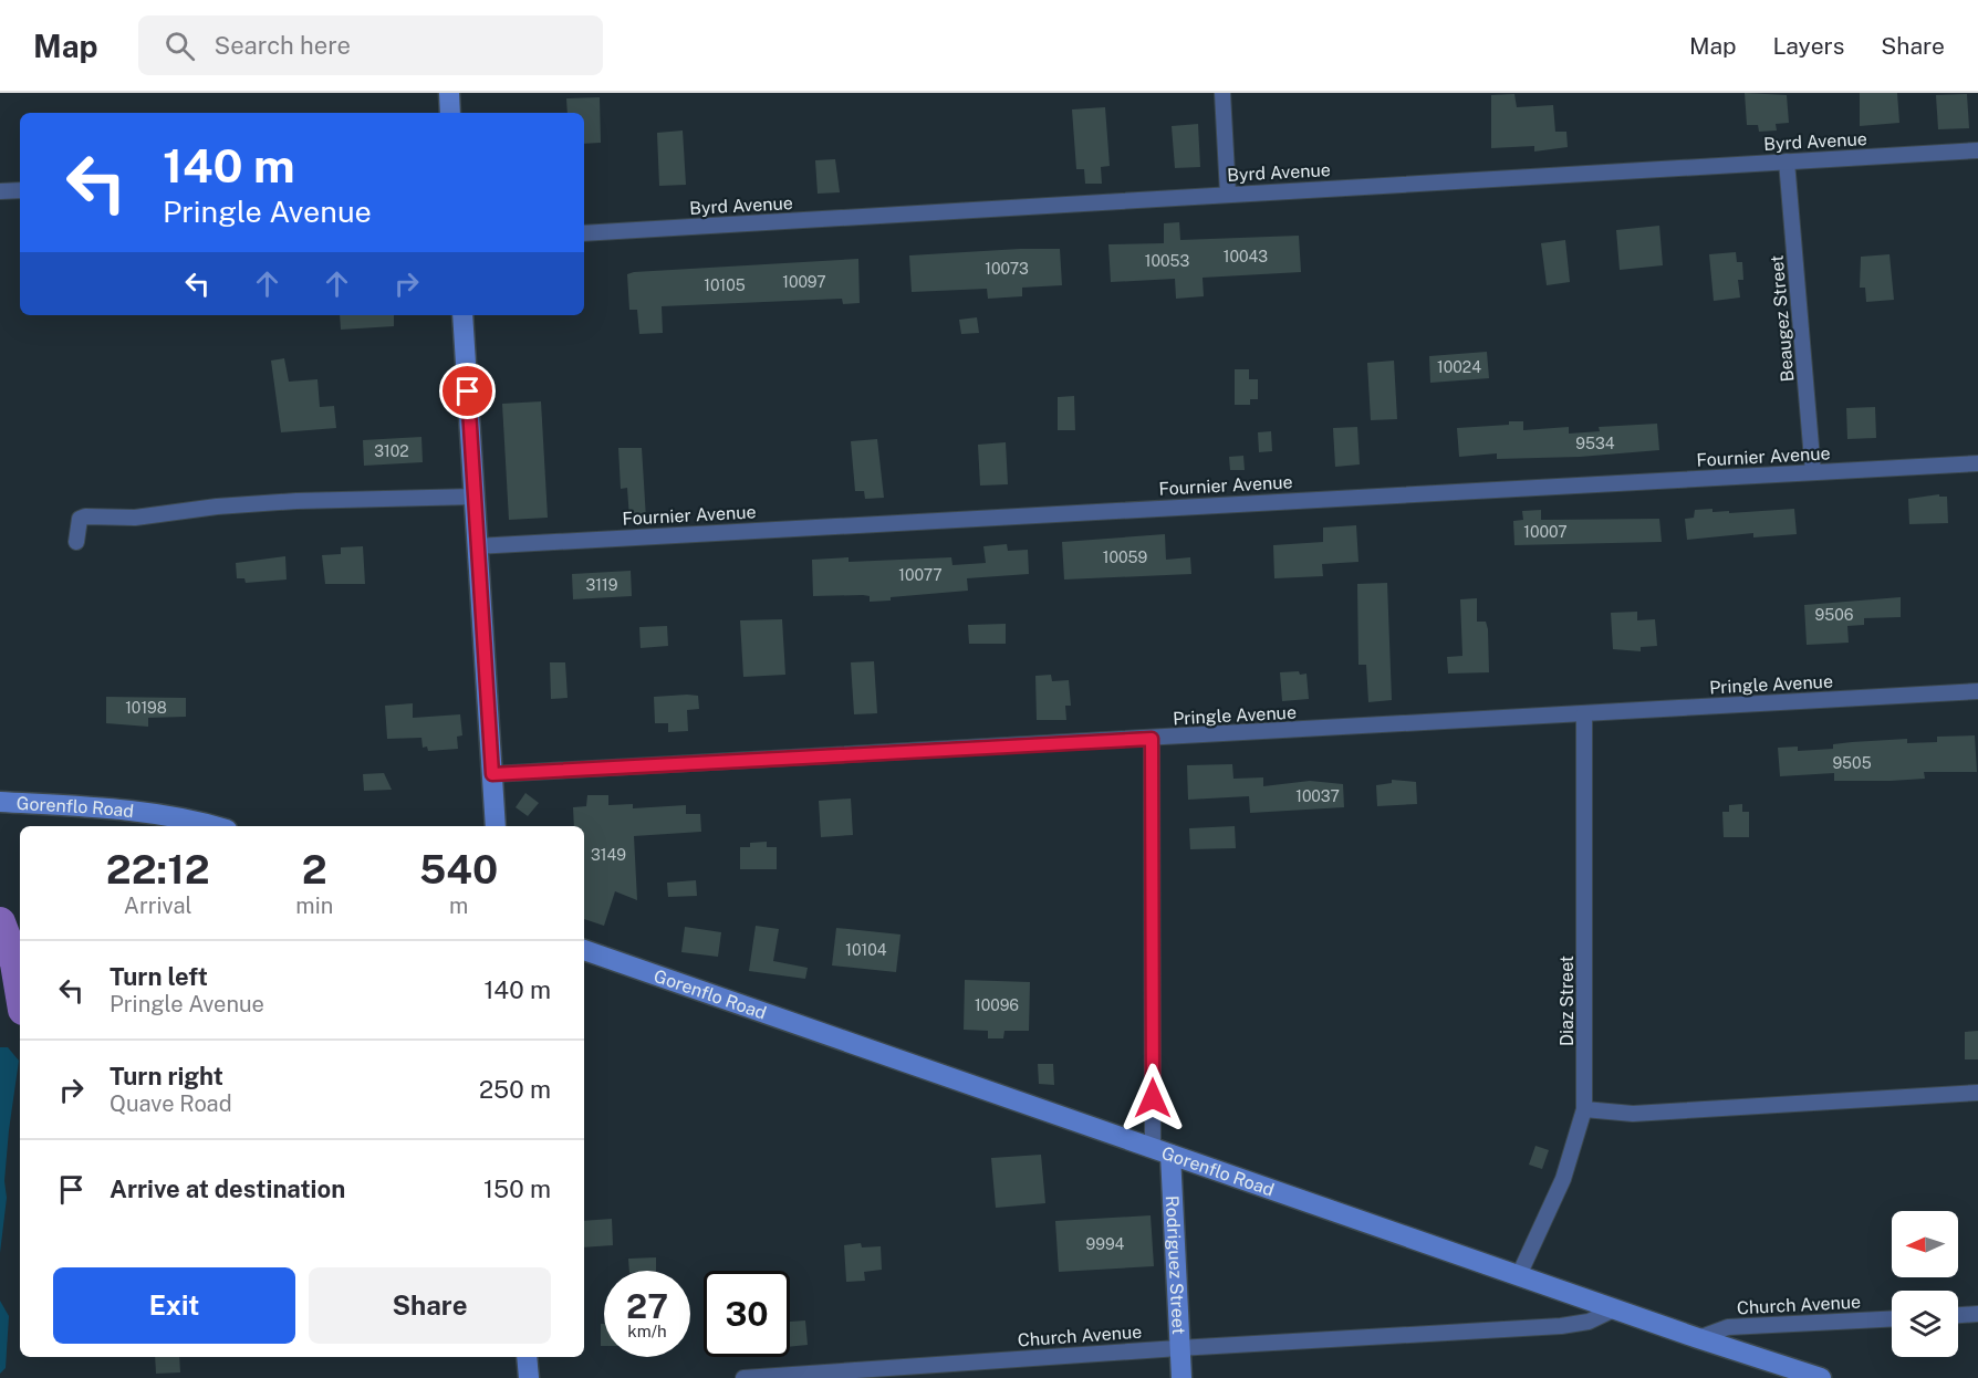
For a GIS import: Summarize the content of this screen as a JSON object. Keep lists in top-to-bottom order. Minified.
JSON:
{"streets":{"street":["Byrd Avenue","Beaugez Street","Fournier Avenue","Pringle Avenue","Gorenflo Road","Diaz Street","Rodriguez Street","Church Avenue"]},"crossings":[["Byrd Avenue","Beaugez Street"],["Beaugez Street","Fournier Avenue"],["Pringle Avenue","Diaz Street"],["Pringle Avenue","Rodriguez Street"],["Gorenflo Road","Diaz Street"],["Gorenflo Road","Rodriguez Street"],["Gorenflo Road","Church Avenue"],["Rodriguez Street","Church Avenue"]],"house_numbers":["10043","10053","10073","10097","10105","10024","9534","3102","10007","10059","10077","3119","9506","10198","9505","10037","3149","10104","10096","9994"],"north":"left","page":{"header":"Map","search":"Search here","nav":["Map","Layers","Share"],"turn":["140 m","Pringle Avenue"],"eta":["22:12","Arrival","2","min","540","m"],"list":[{"name":"Turn left","note":"Pringle Avenue","value":"140 m"},{"name":"Turn right","note":"Quave Road","value":"250 m"},{"name":"Arrive at destination","value":"150 m"}],"buttons":["Exit","Share"],"speed":"27 km/h","limit":"30"}}
